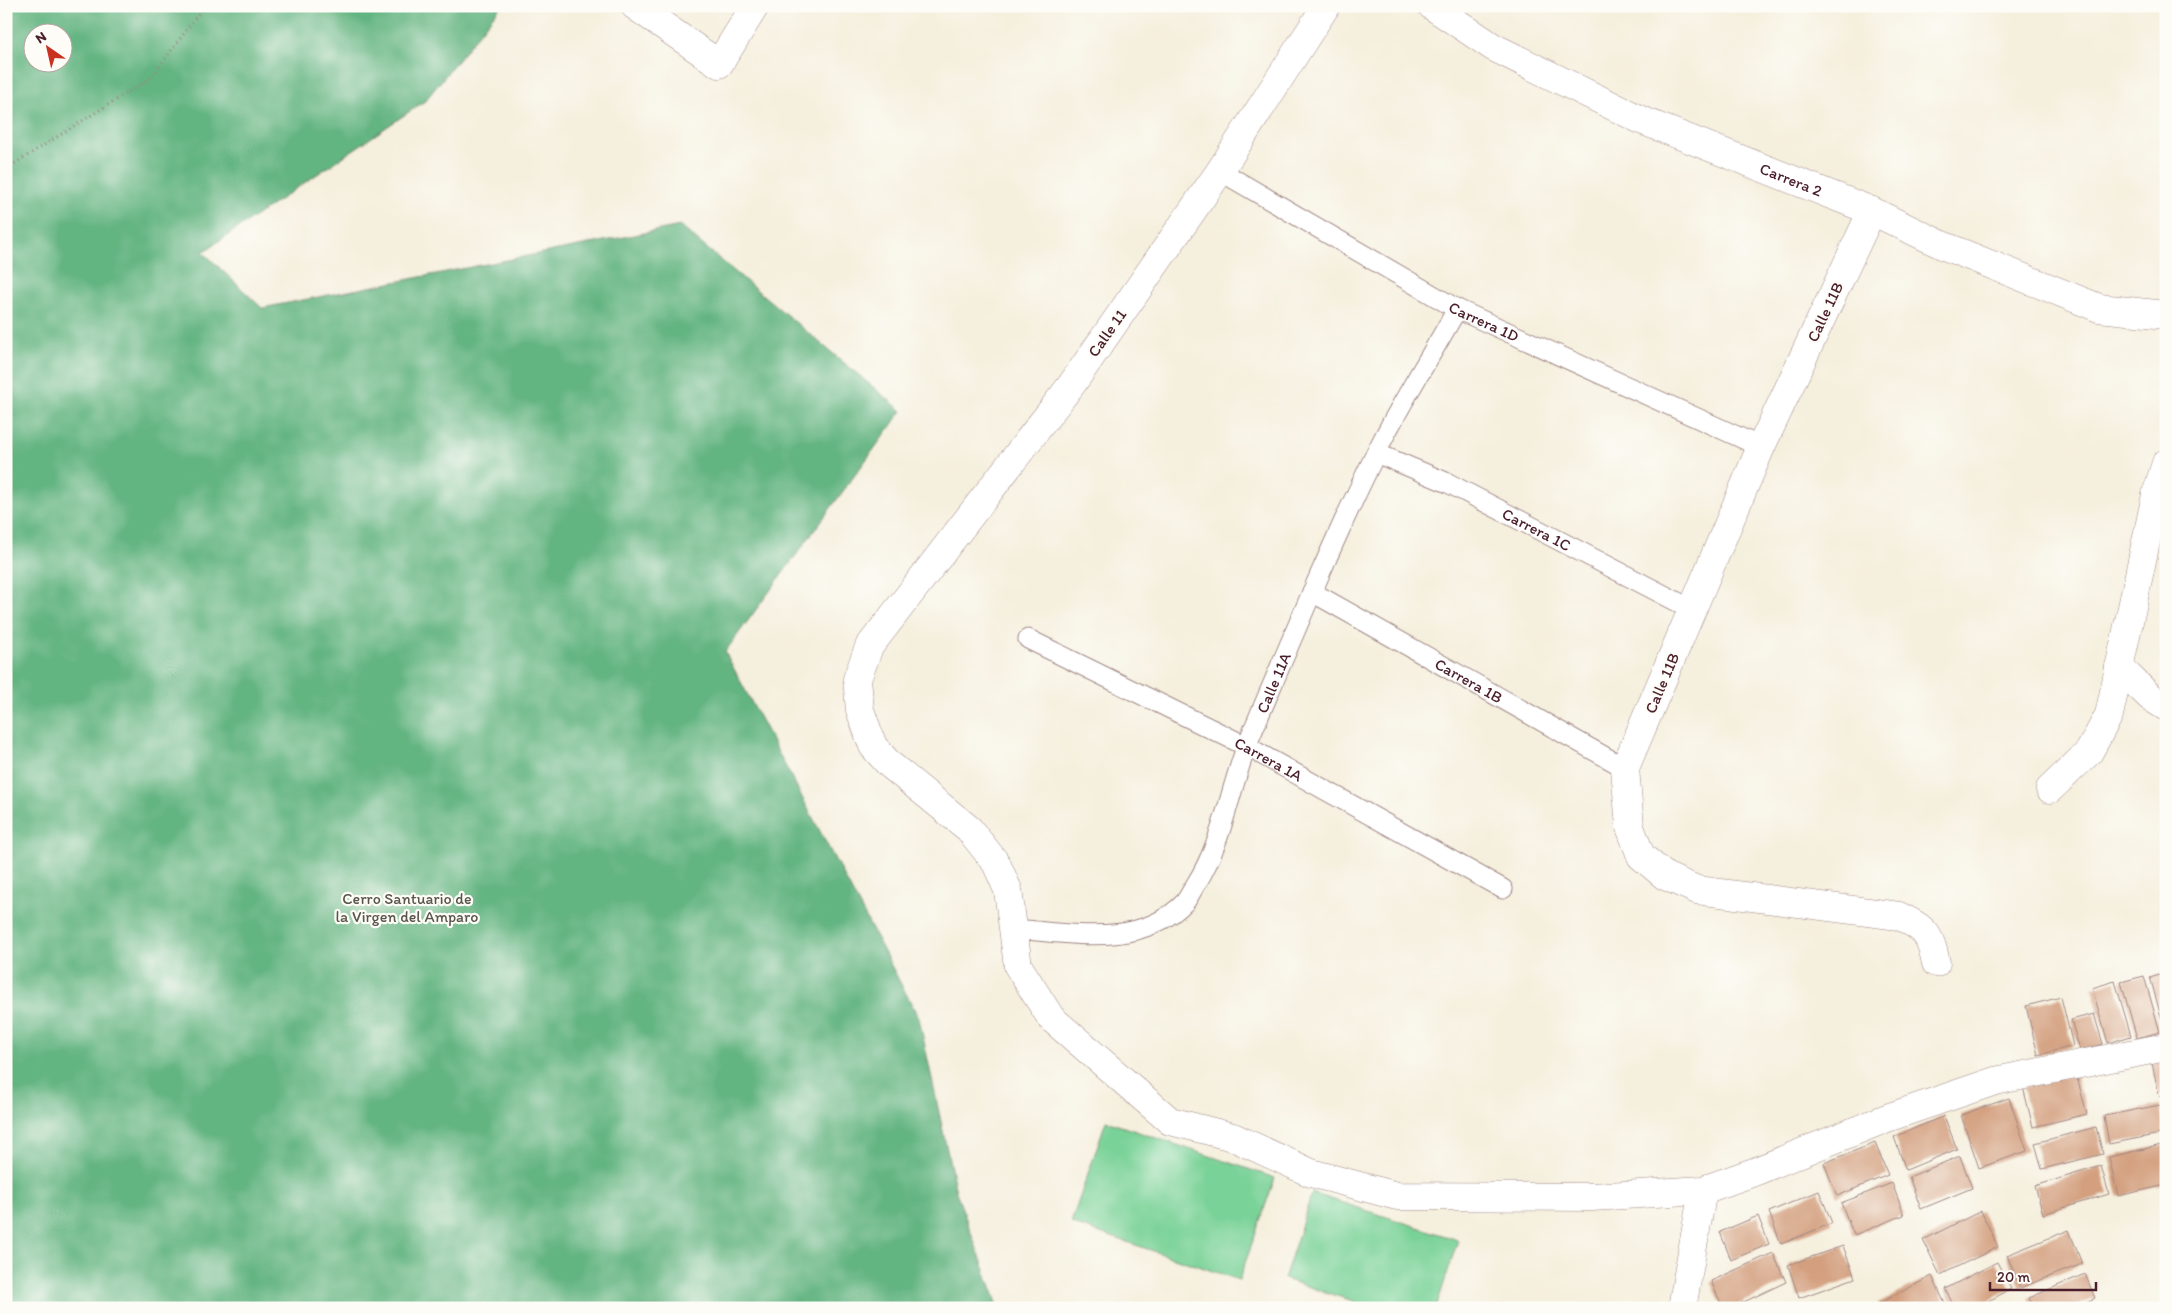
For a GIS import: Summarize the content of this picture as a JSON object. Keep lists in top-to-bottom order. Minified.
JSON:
{"streets":{"street":["Carrera 2","Calle 11B","Calle 11"],"lane":["Carrera 1D","Carrera 1C","Carrera 1B","Calle 11A","Carrera 1A"]},"crossings":[["Carrera 2","Calle 11B"],["Calle 11B","Carrera 1D"],["Calle 11B","Carrera 1C"],["Calle 11B","Carrera 1B"],["Carrera 1D","Calle 11"],["Carrera 1D","Calle 11A"],["Calle 11","Calle 11A"],["Carrera 1C","Calle 11A"],["Carrera 1B","Calle 11A"],["Calle 11A","Carrera 1A"]],"parks":["Cerro Santuario de la Virgen del Amparo"],"scale_bar":"20 m","north":"top left"}
